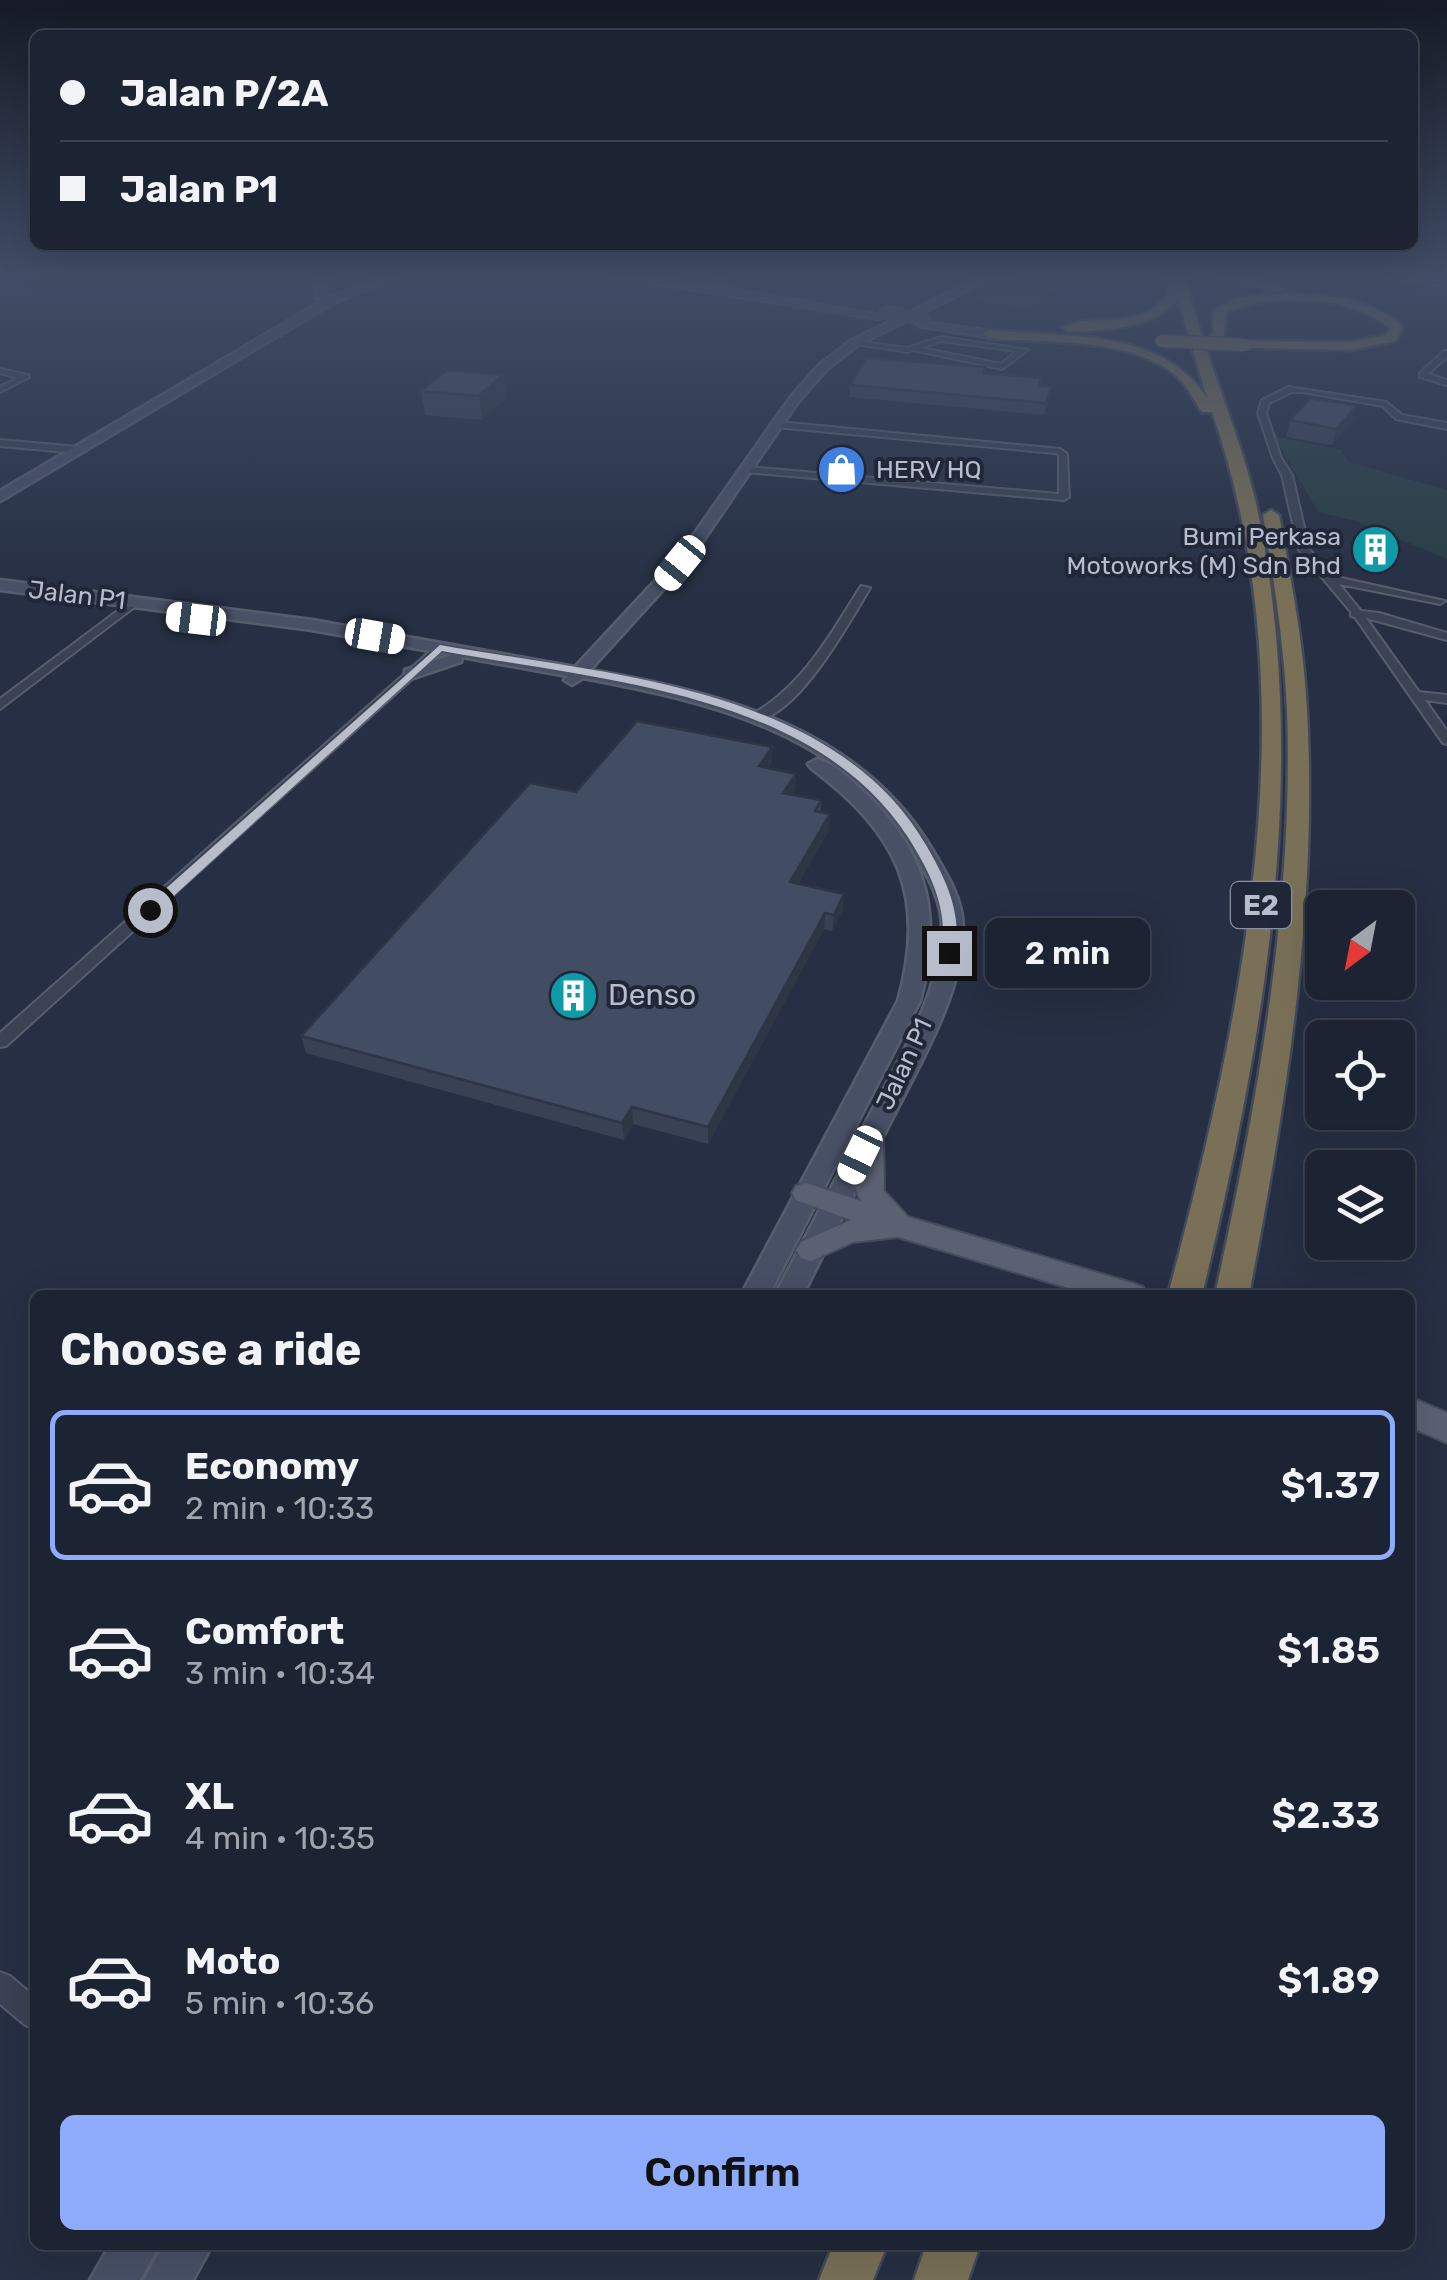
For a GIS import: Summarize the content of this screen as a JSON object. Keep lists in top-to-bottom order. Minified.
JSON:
{"streets":{"highway":["E2"],"main road":["Jalan P1"]},"places":{"shop":["HERV HQ"],"building":["Bumi Perkasa Motoworks (M) Sdn Bhd","Denso"]},"north":"bottom left","page":{"banner":["Jalan P/2A","Jalan P1"],"bubble":"2 min","heading":"Choose a ride","list":[{"name":"Economy","note":"2 min · 10:33","value":"$1.37"},{"name":"Comfort","note":"3 min · 10:34","value":"$1.85"},{"name":"XL","note":"4 min · 10:35","value":"$2.33"},{"name":"Moto","note":"5 min · 10:36","value":"$1.89"}],"buttons":"Confirm"}}
